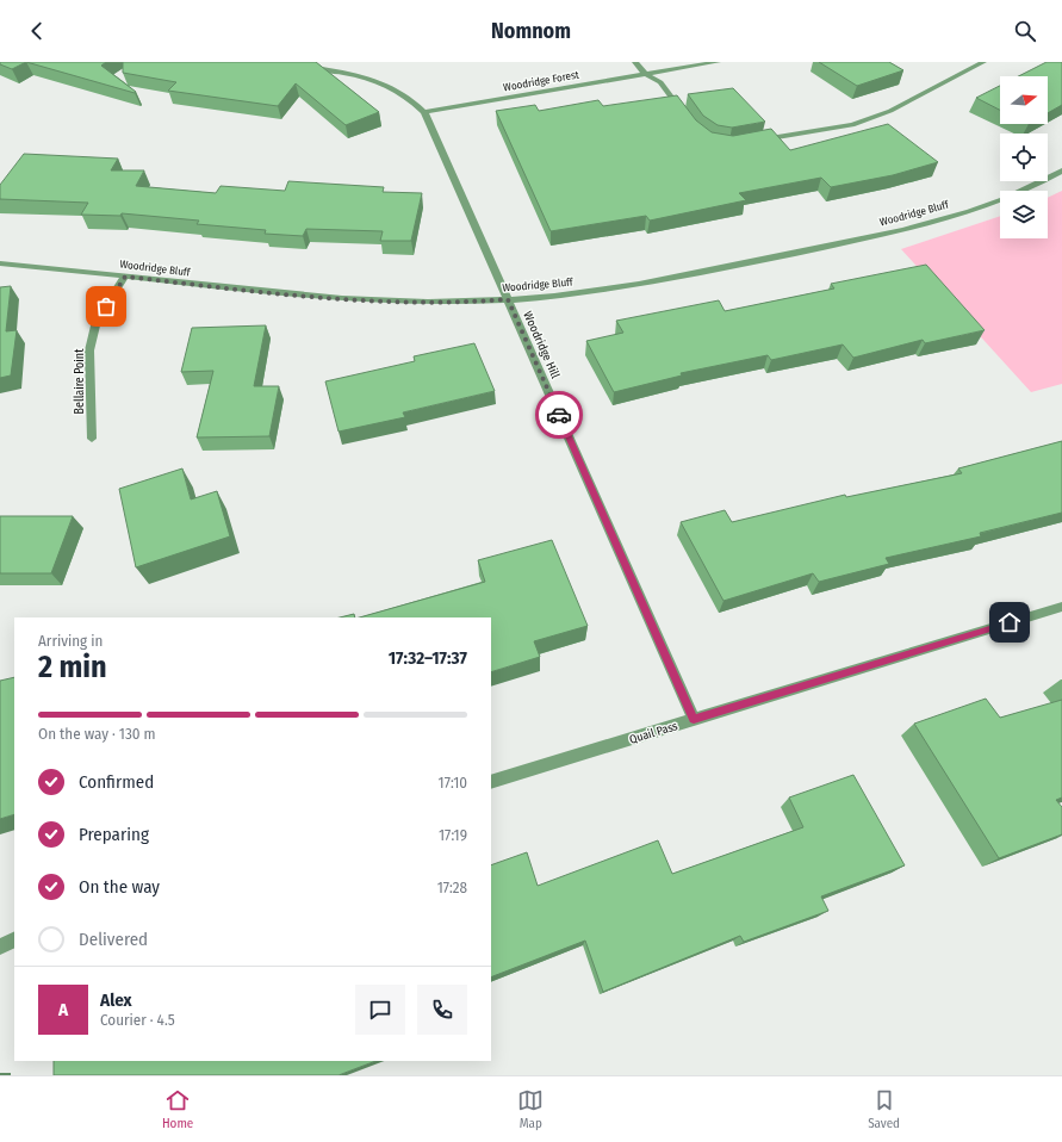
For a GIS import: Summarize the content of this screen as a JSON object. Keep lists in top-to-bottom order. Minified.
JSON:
{"streets":{"street":["Woodridge Forest","Woodridge Bluff","Woodridge Hill","Bellaire Point","Quail Pass"]},"crossings":[["Woodridge Forest","Woodridge Hill"],["Woodridge Bluff","Woodridge Hill"],["Woodridge Bluff","Bellaire Point"],["Woodridge Hill","Quail Pass"]],"north":"right","page":{"header":"Nomnom","heading":["2 min","Arriving in","17:32–17:37"],"panel":["Alex","Courier · 4.5"],"bar":"On the way · 130 m","list":[["Confirmed","17:10"],["Preparing","17:19"],["On the way","17:28"],"Delivered"],"round":"A","tabs":["Home","Map","Saved"]}}
